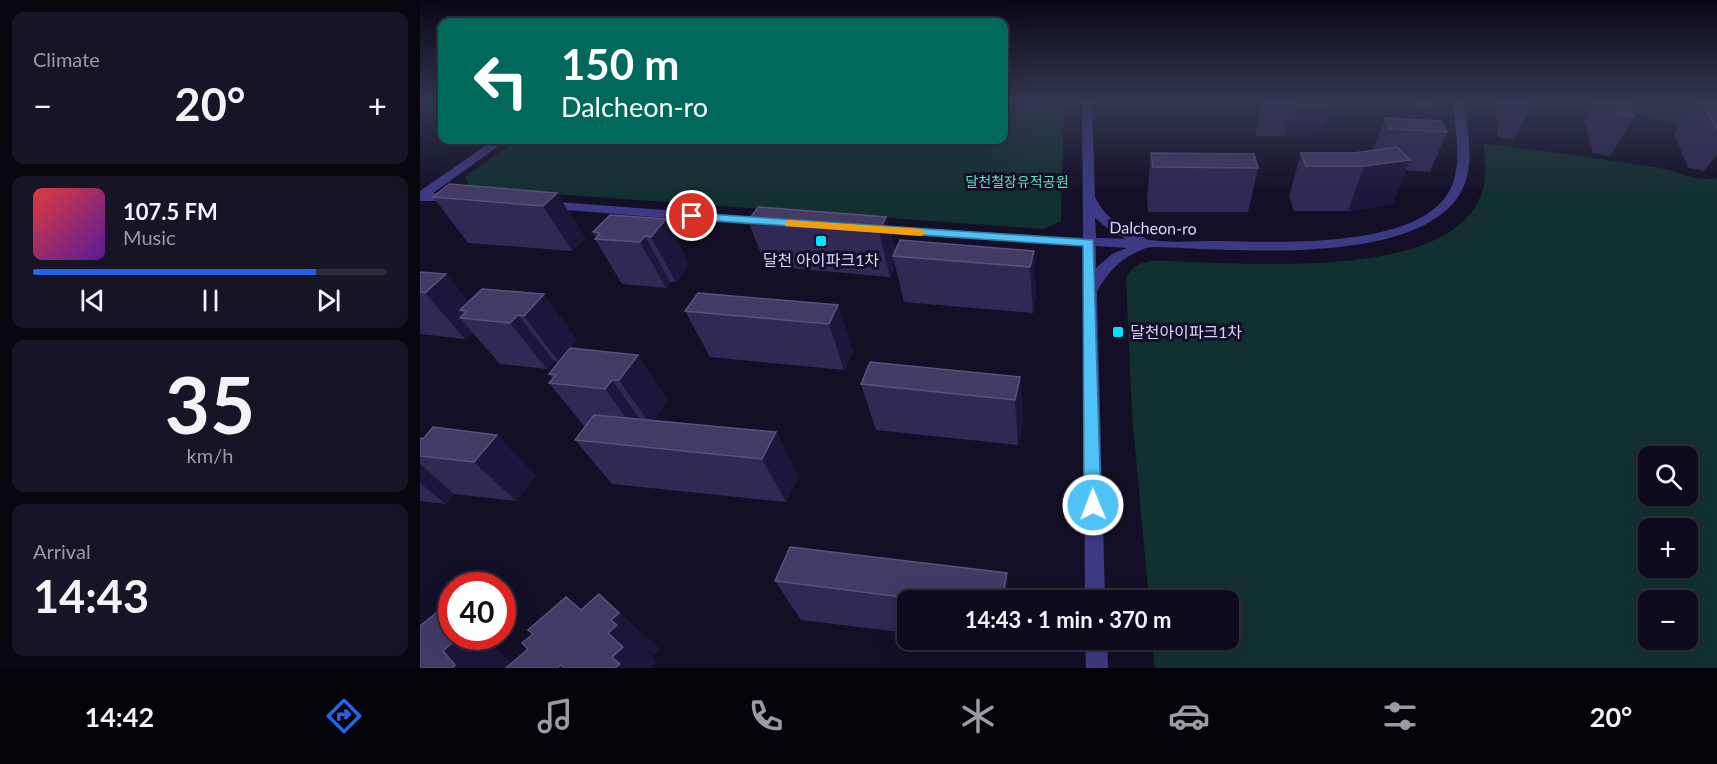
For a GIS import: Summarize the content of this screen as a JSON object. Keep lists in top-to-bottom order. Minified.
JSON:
{"streets":{"street":["Dalcheon-ro"]},"parks":["달천철장유적공원"],"places":{"transit":["달천 아이파크1차","달천아이파크1차"]},"page":{"tile":["Climate",["35","km/h"],["Arrival","14:43"]],"turn":["150 m","Dalcheon-ro"],"heat":["−","20°","+"],"song":["107.5 FM","Music"],"map_buttons":["+","−"],"limit":"40","trip":"14:43 · 1 min · 370 m","tabs":["14:42","20°"]}}
